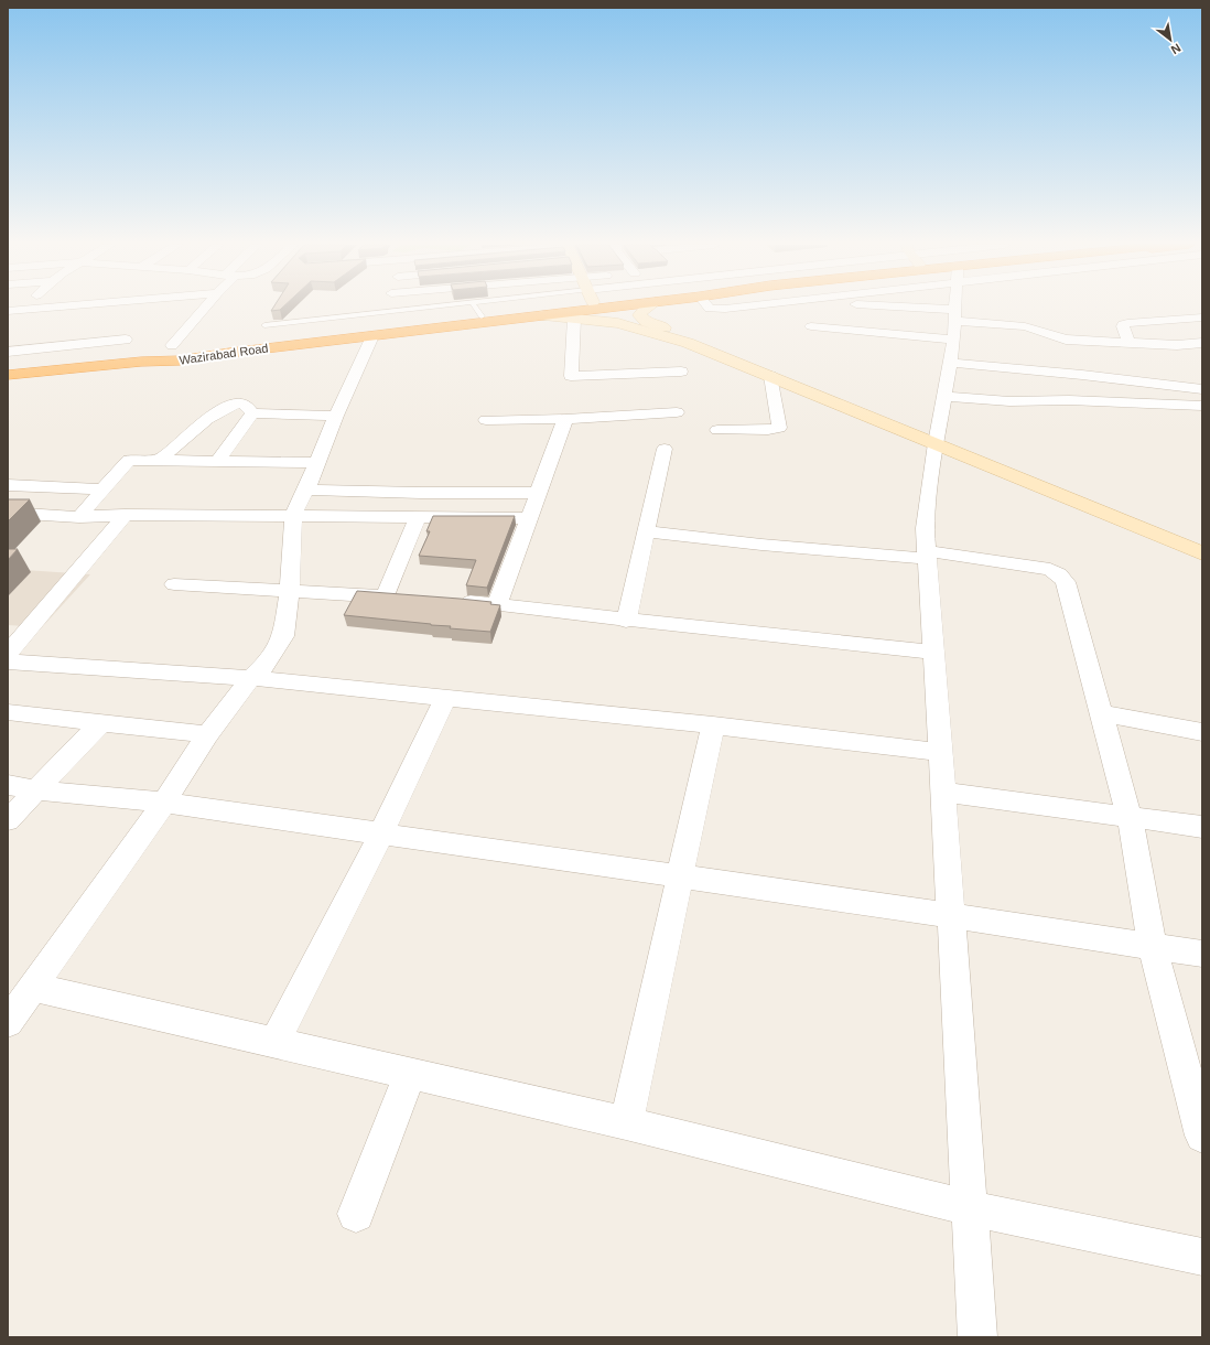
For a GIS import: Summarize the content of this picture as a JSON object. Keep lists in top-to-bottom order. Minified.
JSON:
{"streets":{"highway":["Wazirabad Road"]},"north":"bottom right"}
